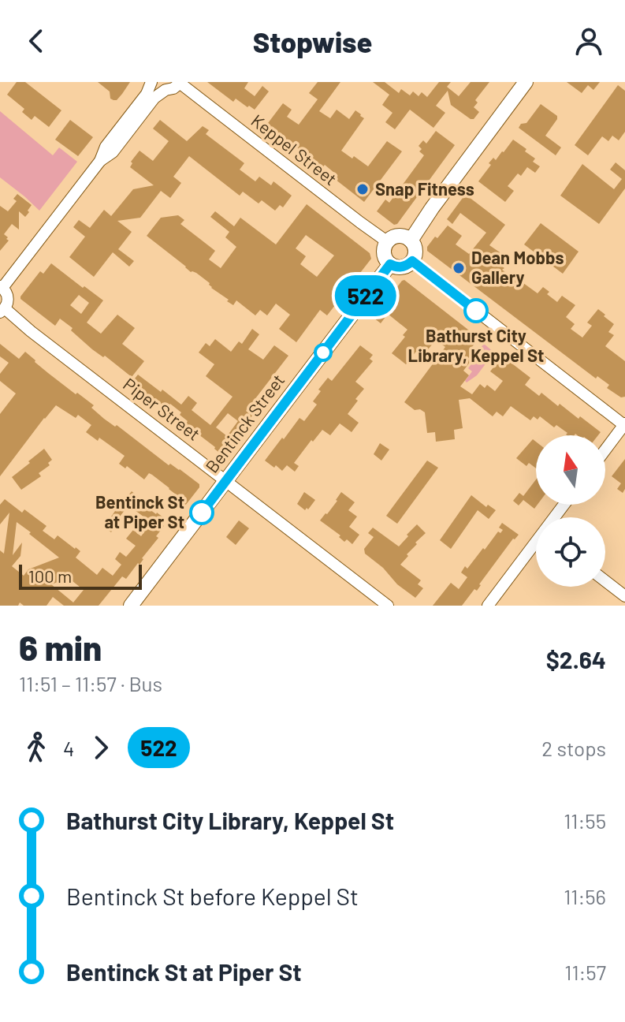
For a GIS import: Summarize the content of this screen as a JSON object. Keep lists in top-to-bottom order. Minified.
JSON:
{"streets":{"main road":["Bentinck Street"],"street":["Keppel Street","Piper Street"]},"crossings":[["Keppel Street","Bentinck Street"],["Piper Street","Bentinck Street"]],"places":["Snap Fitness","Dean Mobbs Gallery","Bathurst City Library, Keppel St","Bentinck St at Piper St"],"lines":["bus line 522"],"scale_bar":"100 m","north":"top","page":{"header":"Stopwise","on_map":"522","scale":"100 m","heading":["6 min","11:51 – 11:57 · Bus","$2.64"],"legs":["4","522","2 stops"],"list":[{"name":"Bathurst City Library, Keppel St","value":"11:55"},{"name":"Bentinck St before Keppel St","value":"11:56"},{"name":"Bentinck St at Piper St","value":"11:57"}]}}
